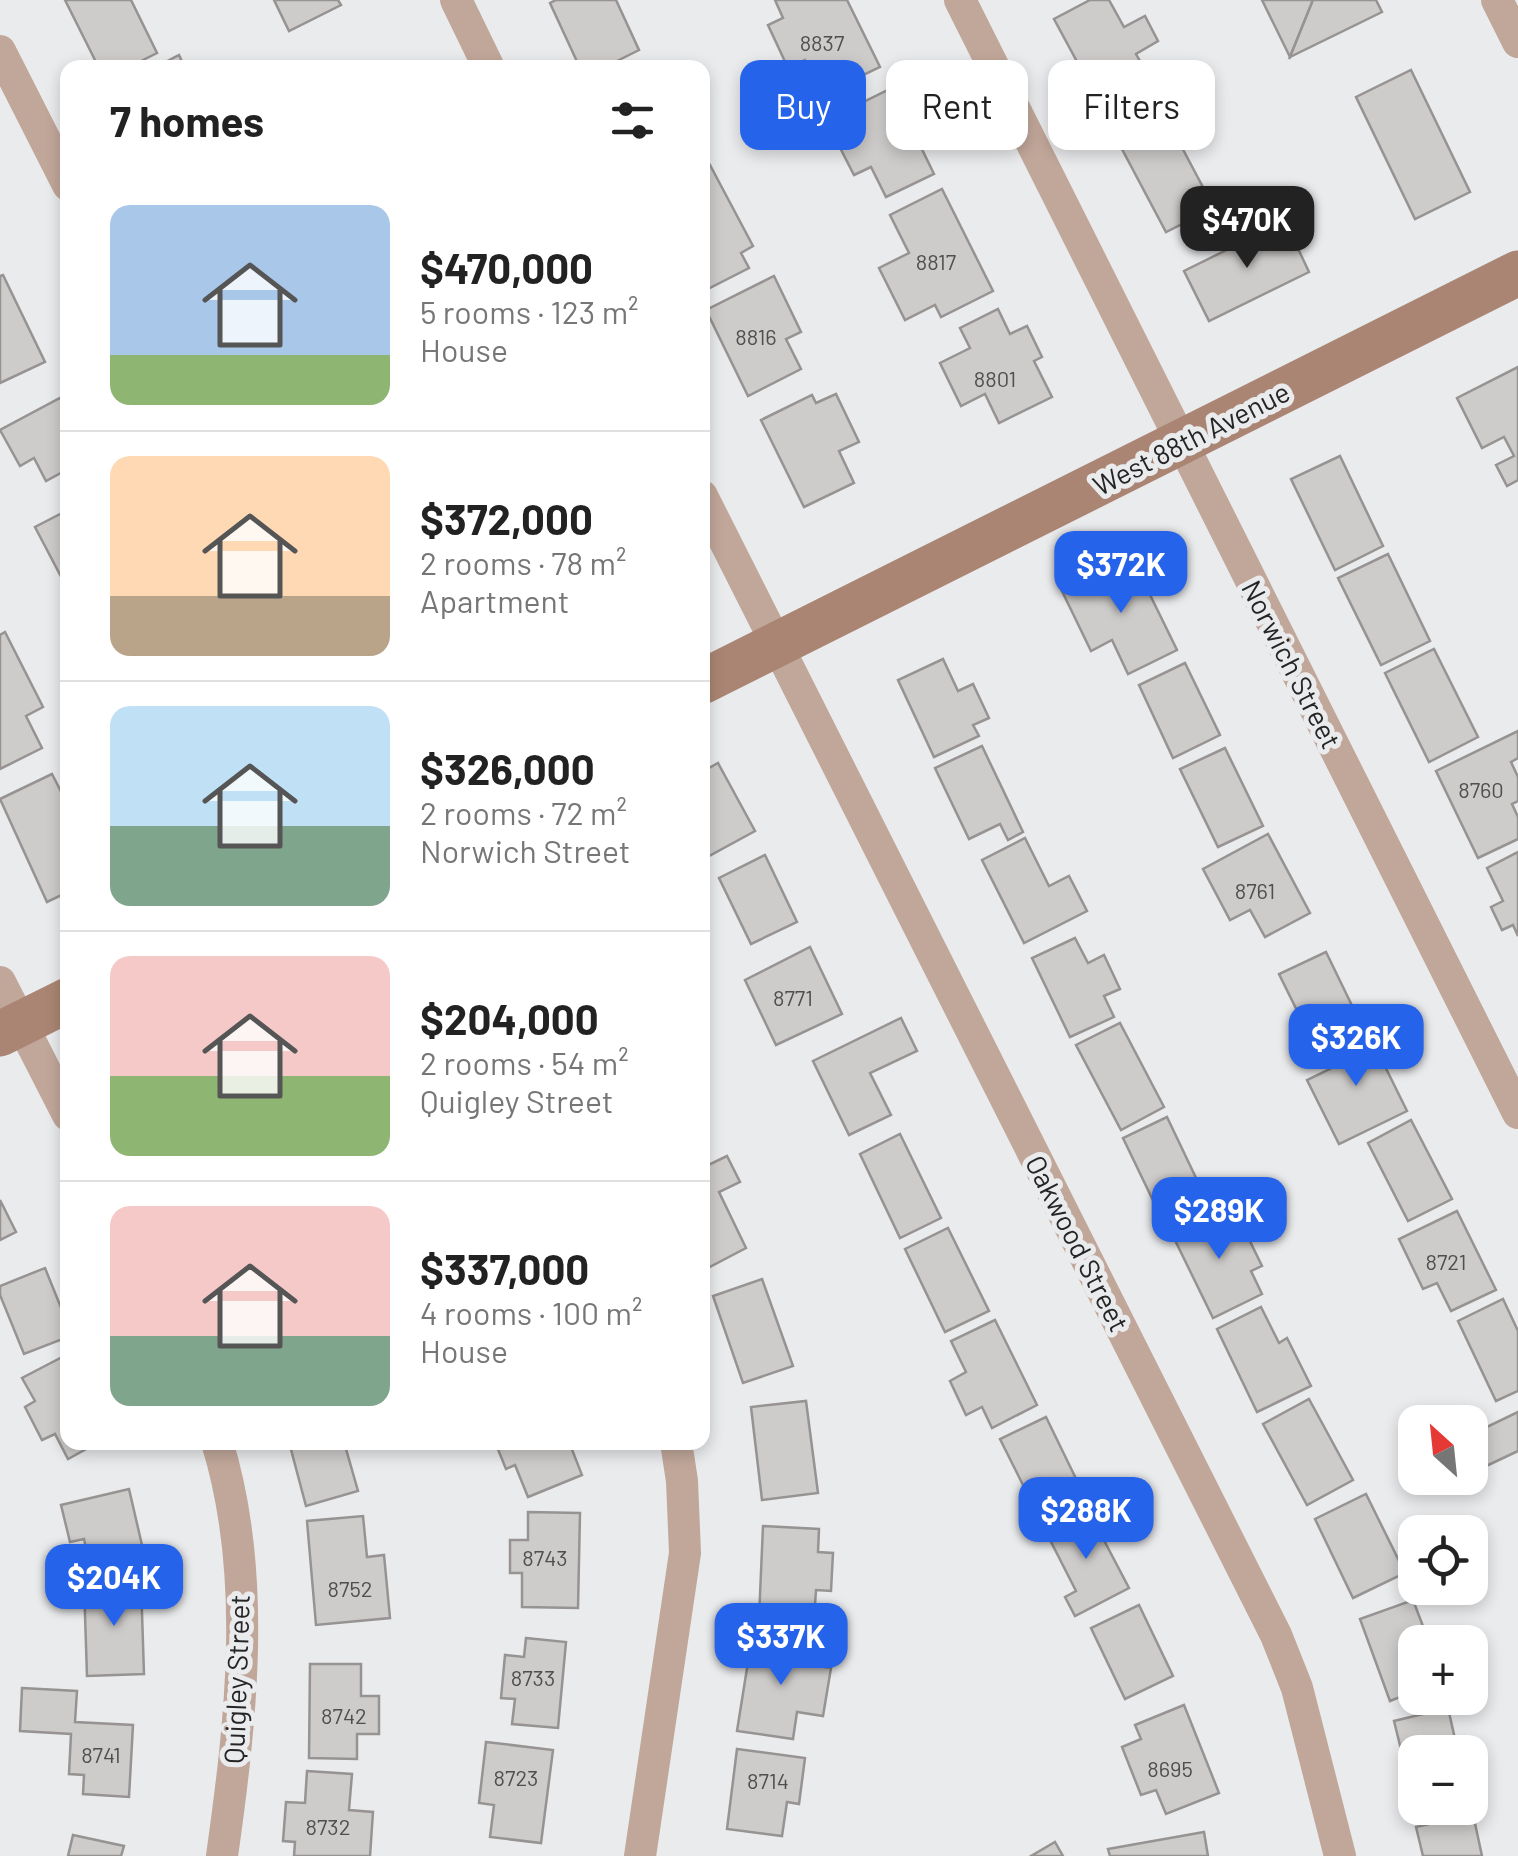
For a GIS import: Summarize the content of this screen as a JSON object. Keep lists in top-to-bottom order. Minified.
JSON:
{"streets":{"street":["West 88th Avenue","Norwich Street","Oakwood Street","Quigley Street"]},"crossings":[["West 88th Avenue","Norwich Street"],["West 88th Avenue","Oakwood Street"]],"house_numbers":["8837","8817","8816","8801","8760","8761","8771","8721","8743","8752","8733","8742","8741","8695","8723","8714","8732"],"north":"top left","page":{"chip":["Buy","Rent","Filters"],"heading":"7 homes","list":[{"name":"$470,000","note":"5 rooms · 123 m² · House"},{"name":"$372,000","note":"2 rooms · 78 m² · Apartment"},{"name":"$326,000","note":"2 rooms · 72 m² · Norwich Street"},{"name":"$204,000","note":"2 rooms · 54 m² · Quigley Street"},{"name":"$337,000","note":"4 rooms · 100 m² · House"}],"price":["$470K","$372K","$326K","$289K","$288K","$204K","$337K"],"map_buttons":["+","−"]}}
